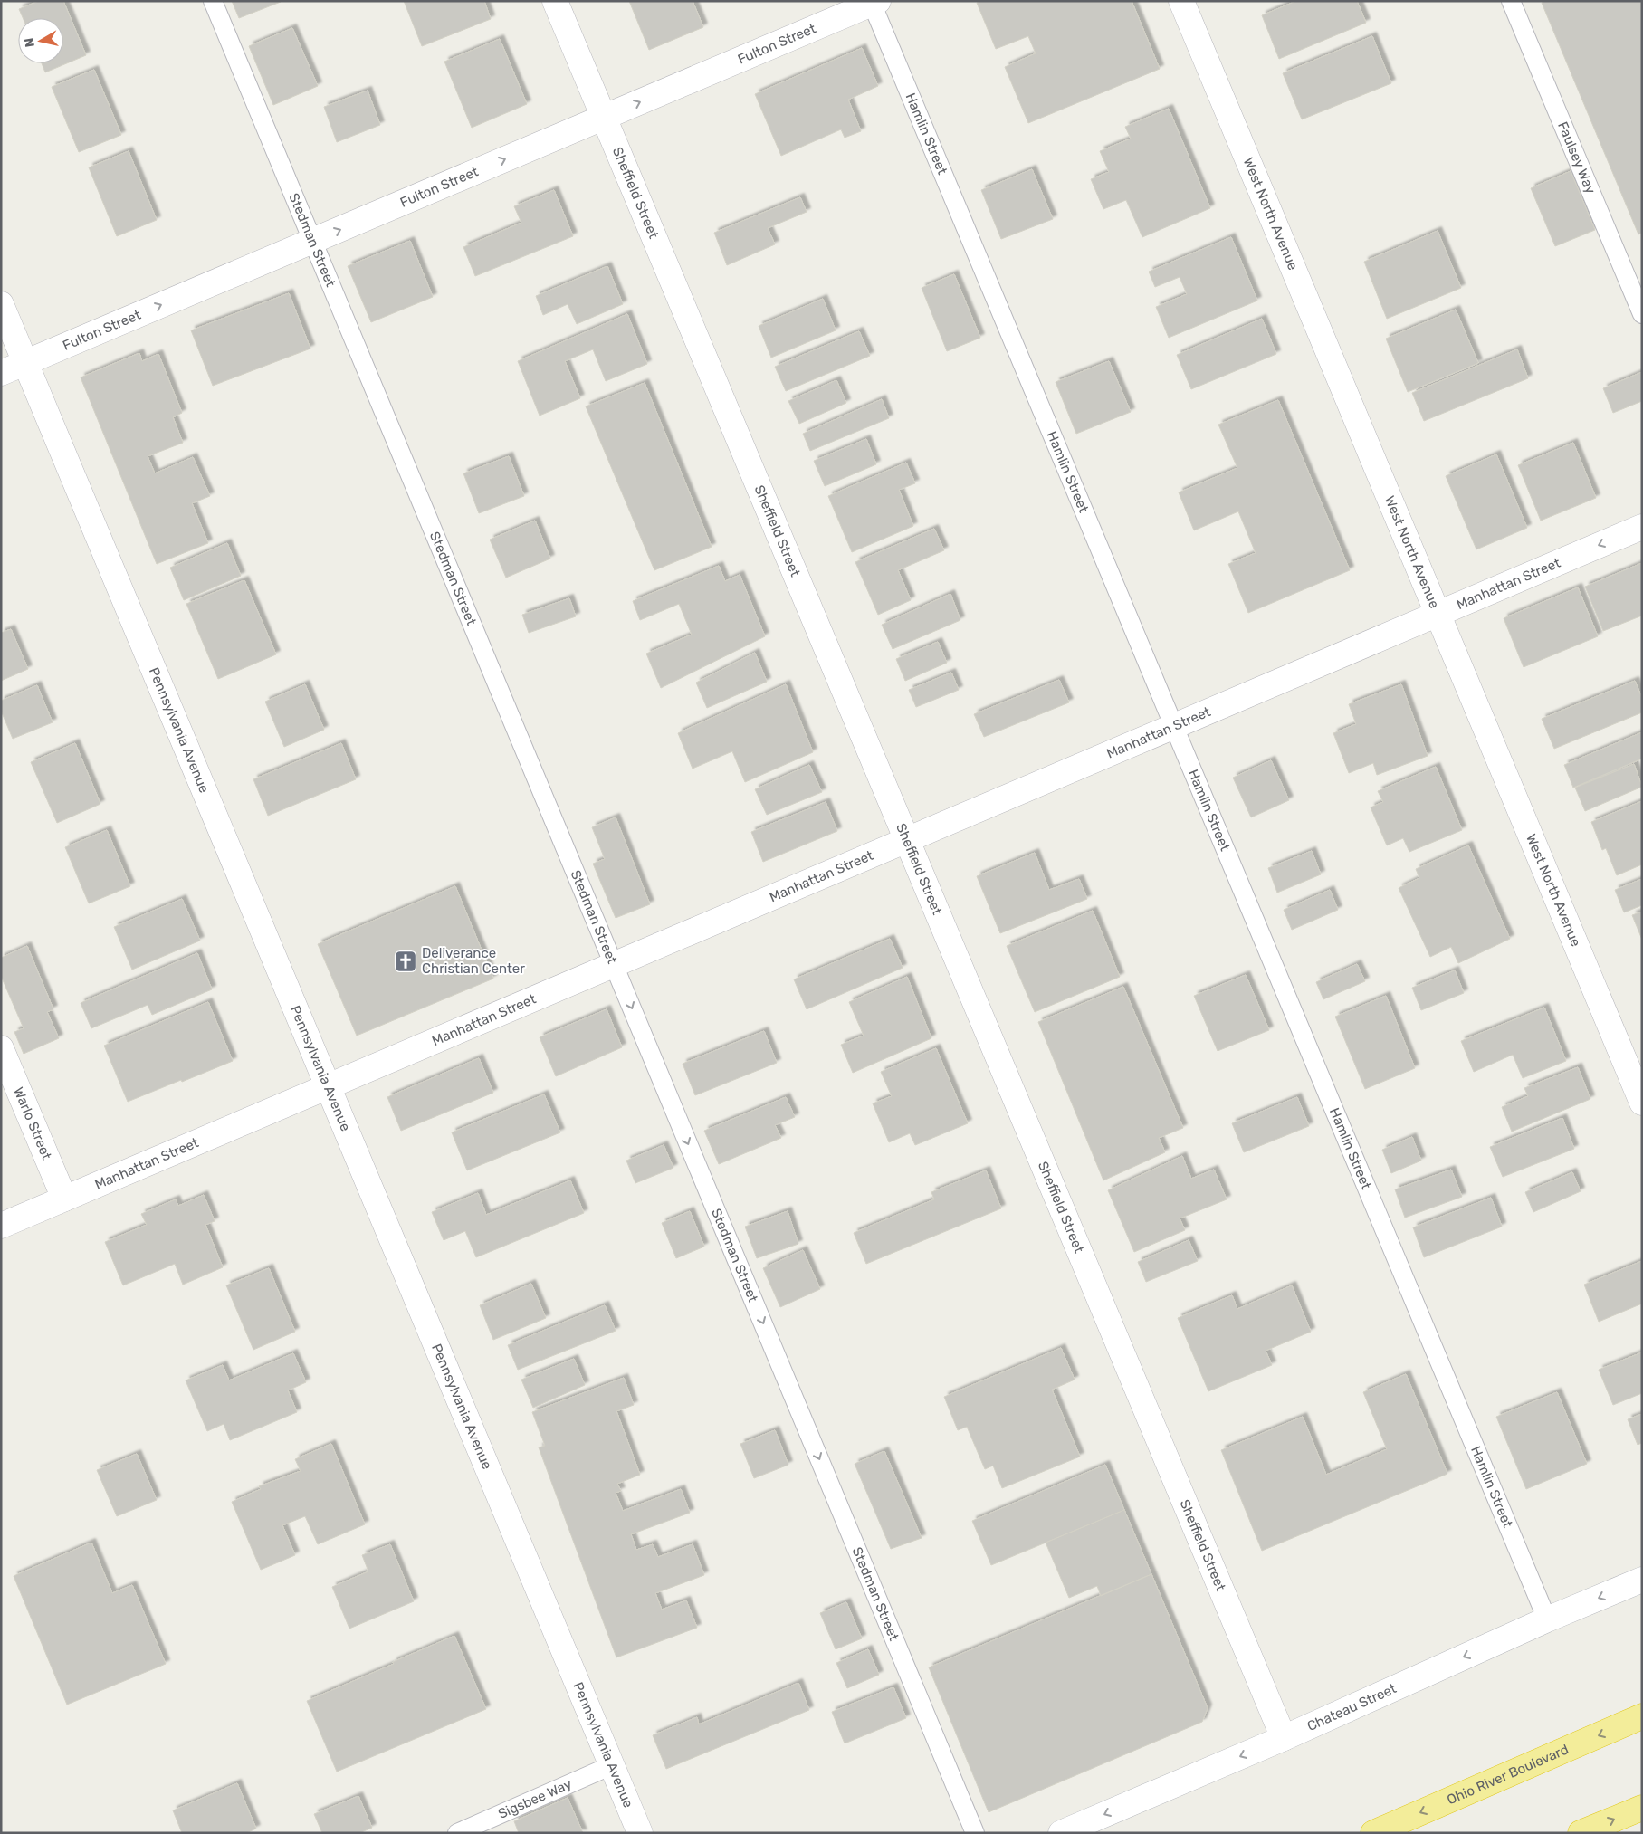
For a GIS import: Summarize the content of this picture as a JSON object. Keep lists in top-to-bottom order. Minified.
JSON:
{"streets":{"highway":["Ohio River Boulevard"],"street":["Fulton Street","Sheffield Street","West North Avenue","Manhattan Street","Pennsylvania Avenue","Warlo Street","Chateau Street"],"lane":["Hamlin Street","Faulsey Way","Stedman Street","Sigsbee Way"]},"crossings":[["Fulton Street","Hamlin Street"],["Fulton Street","Sheffield Street"],["Fulton Street","Stedman Street"],["Fulton Street","Pennsylvania Avenue"],["Hamlin Street","Manhattan Street"],["Hamlin Street","Chateau Street"],["Sheffield Street","Manhattan Street"],["Sheffield Street","Chateau Street"],["West North Avenue","Manhattan Street"],["Stedman Street","Manhattan Street"],["Manhattan Street","Pennsylvania Avenue"],["Manhattan Street","Warlo Street"],["Pennsylvania Avenue","Sigsbee Way"]],"one_way":["Fulton Street","Stedman Street","Chateau Street","Ohio River Boulevard"],"places":{"church":["Deliverance Christian Center"]},"north":"left"}
